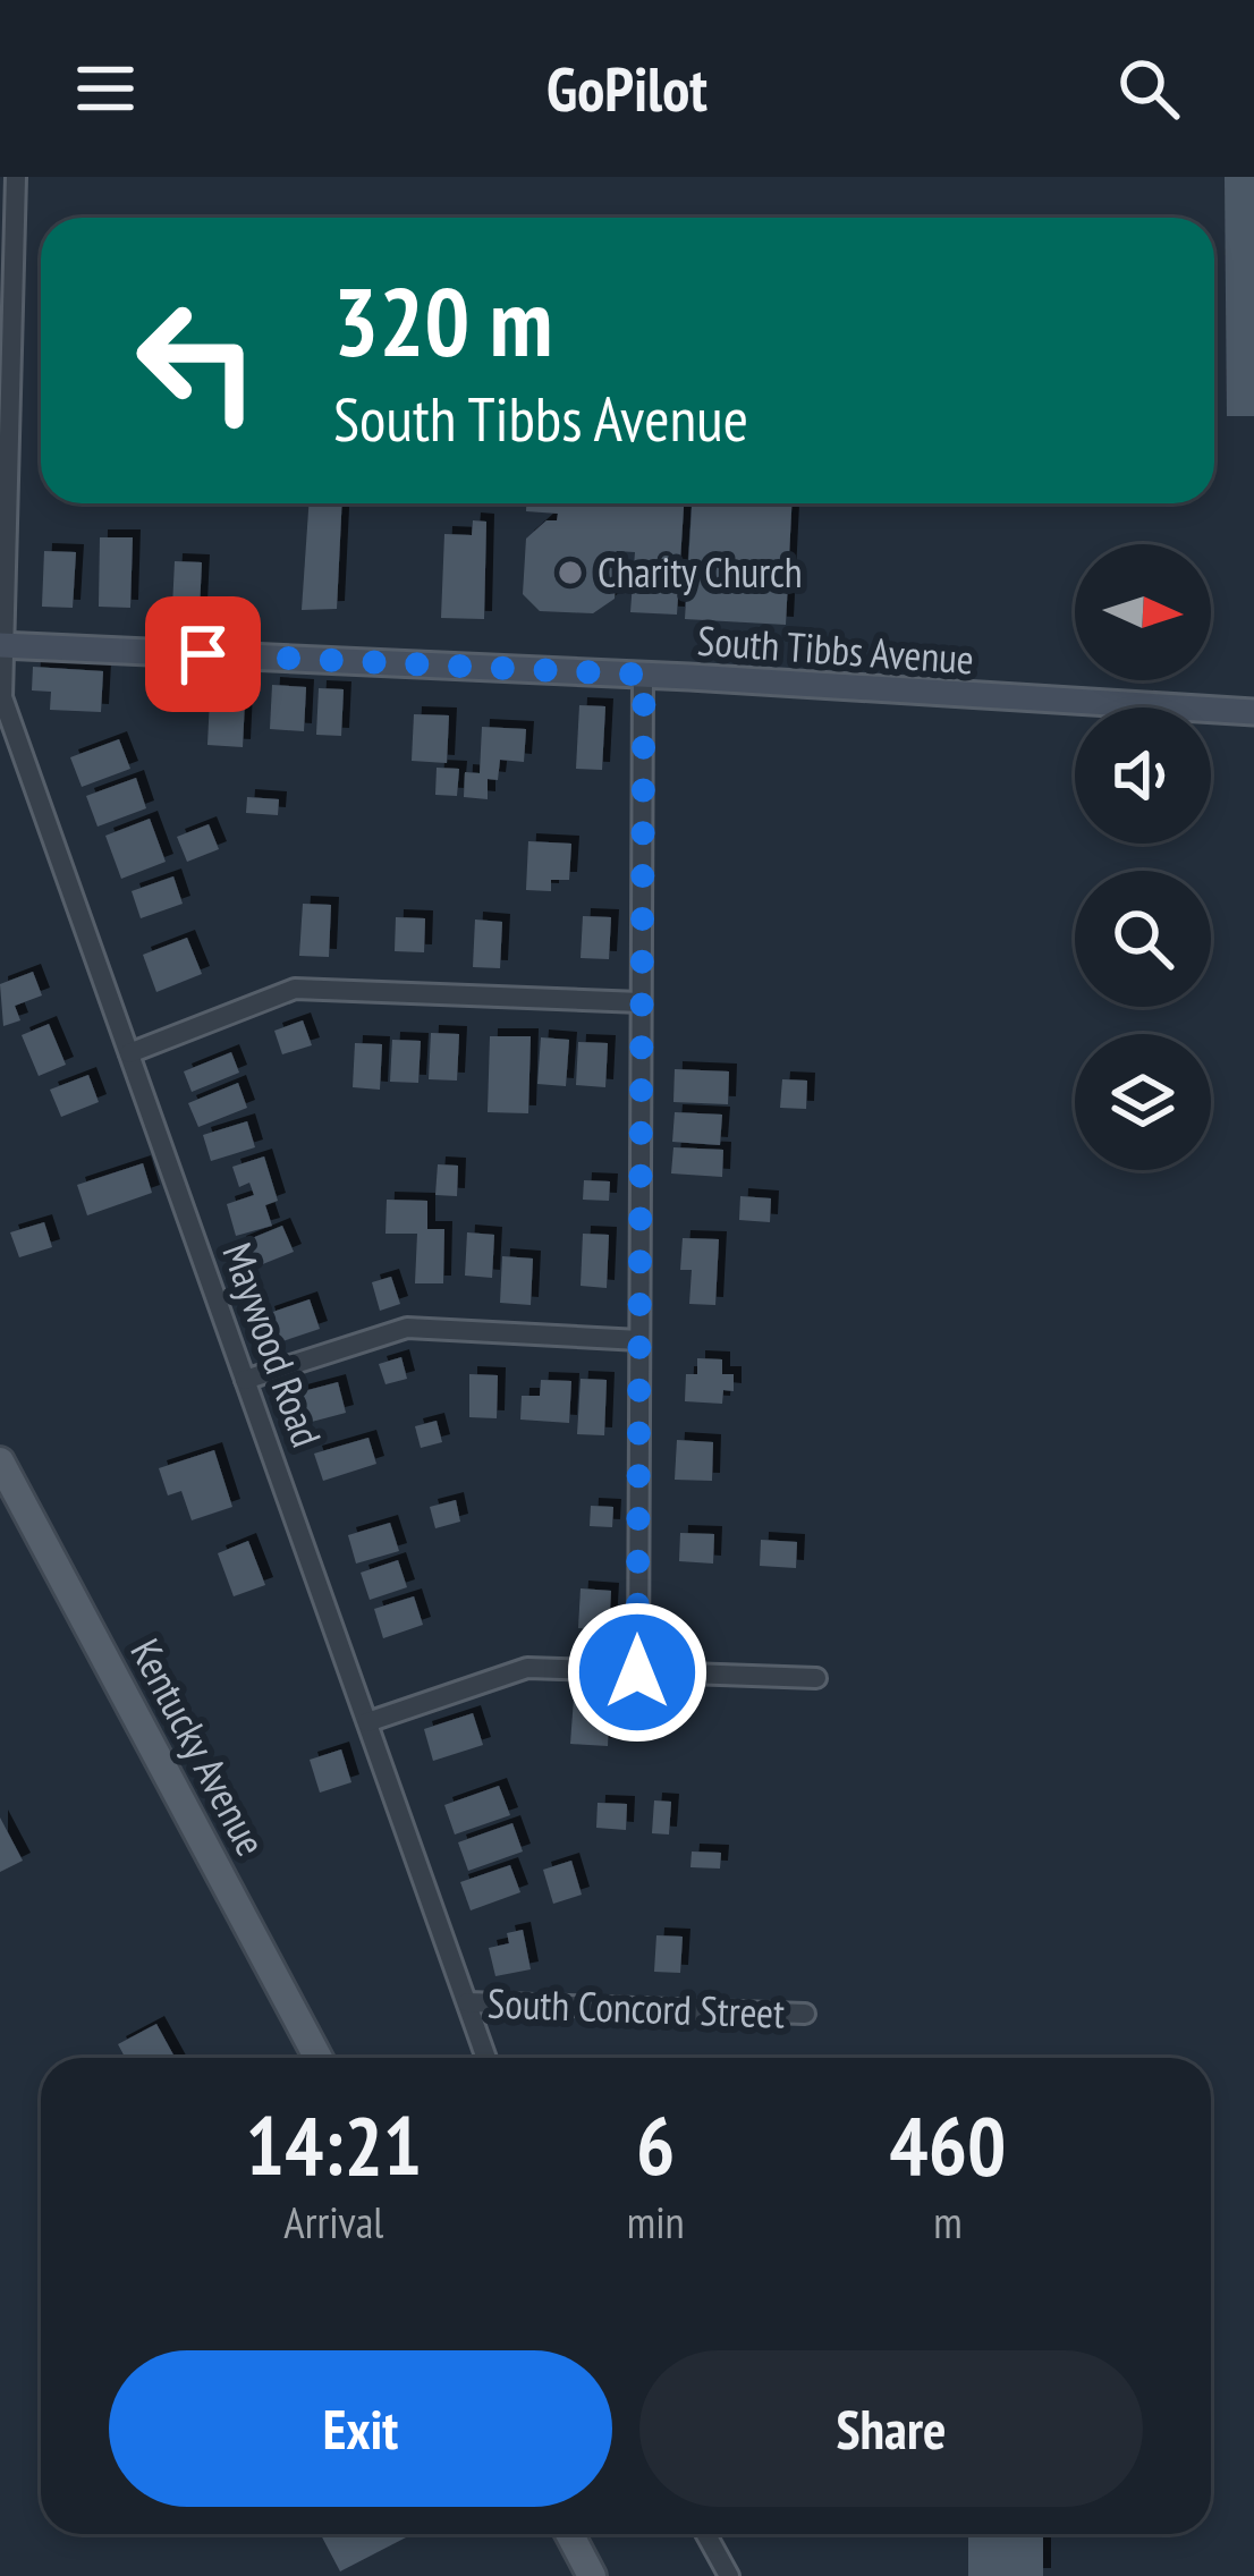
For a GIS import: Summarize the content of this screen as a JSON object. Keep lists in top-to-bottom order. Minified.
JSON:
{"streets":{"main road":["South Tibbs Avenue","Kentucky Avenue"],"street":["Maywood Road","South Concord Street"]},"crossings":[["South Tibbs Avenue","Maywood Road"],["Maywood Road","South Concord Street"]],"places":["Charity Church"],"north":"right","page":{"header":"GoPilot","turn":["320 m","South Tibbs Avenue"],"eta":["14:21","Arrival","6","min","460","m"],"buttons":["Exit","Share"]}}
